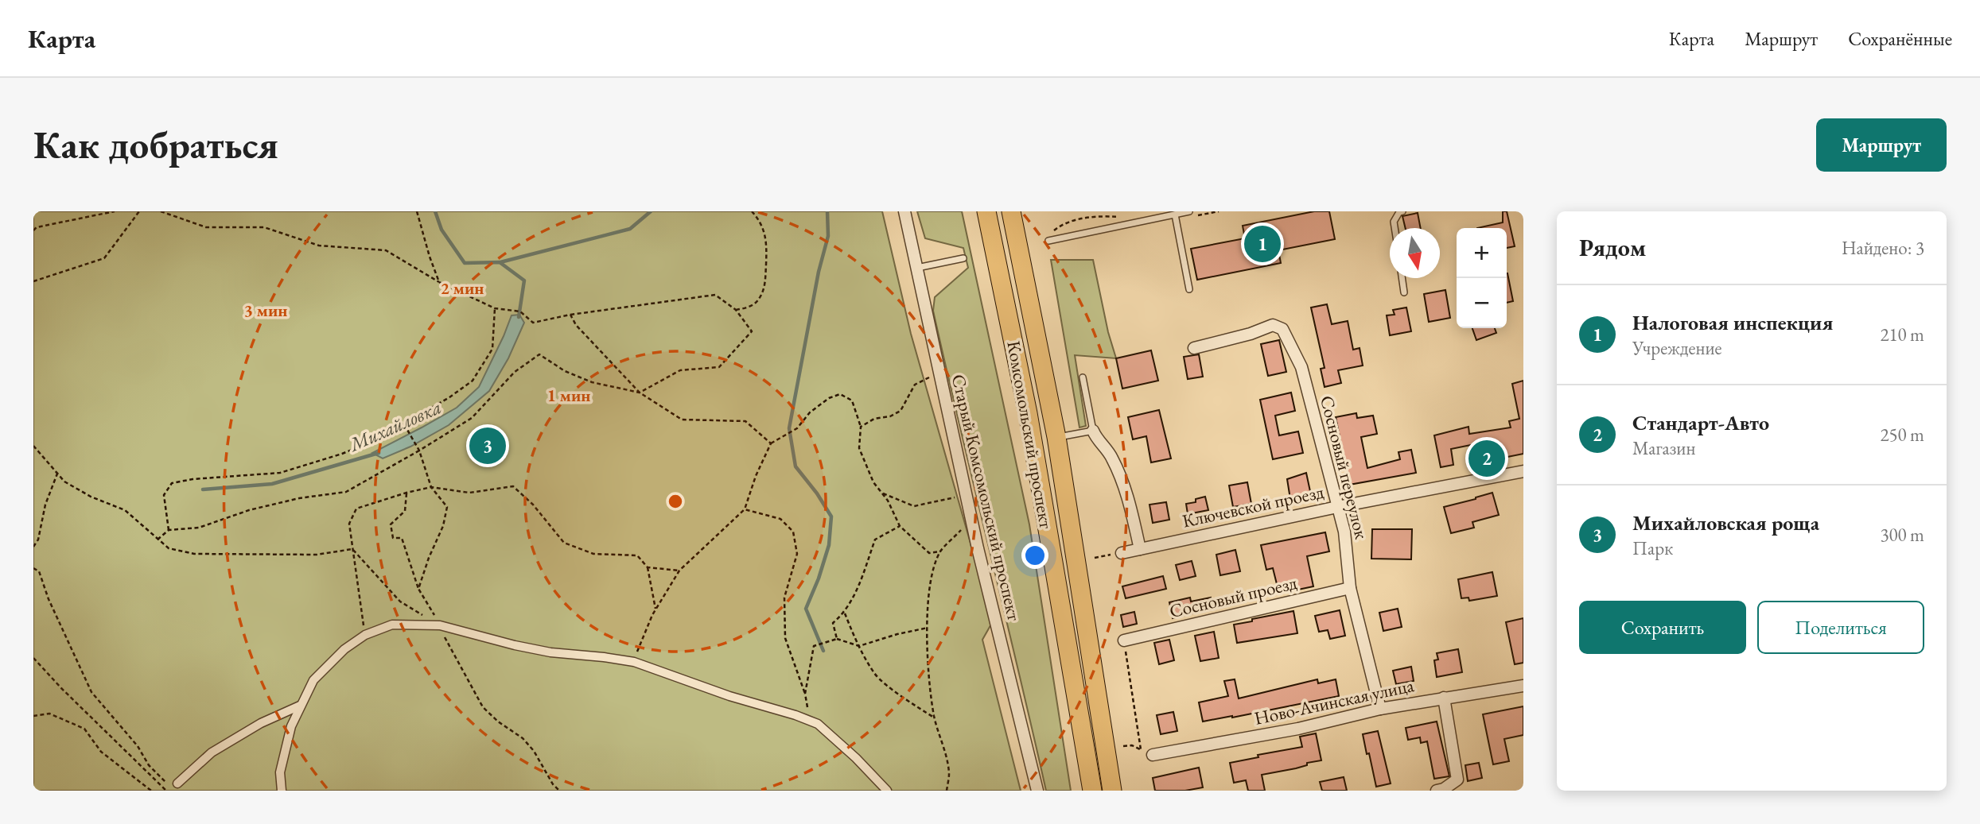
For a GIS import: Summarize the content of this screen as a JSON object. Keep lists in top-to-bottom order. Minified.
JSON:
{"streets":{"main road":["Комсомольский проспект"],"street":["Сосновый переулок","Старый Комсомольский проспект","Ключевской проезд","Сосновый проезд","Ново-Ачинская улица"]},"crossings":[["Сосновый переулок","Ключевской проезд"],["Сосновый переулок","Сосновый проезд"],["Сосновый переулок","Ново-Ачинская улица"]],"water":["Михайловка"],"north":"bottom","page":{"header":"Карта","nav":["Карта","Маршрут","Сохранённые"],"buttons":["Маршрут",["Сохранить","Поделиться"]],"title":"Как добраться","heading":["Рядом","Найдено: 3"],"pins":["1","3","2"],"map_buttons":["+","−"],"list":[{"mark":"1","name":"Налоговая инспекция","note":"Учреждение","value":"210 m"},{"mark":"2","name":"Стандарт-Авто","note":"Магазин","value":"250 m"},{"mark":"3","name":"Михайловская роща","note":"Парк","value":"300 m"}]},"rings":["2 мин","3 мин","1 мин"]}
